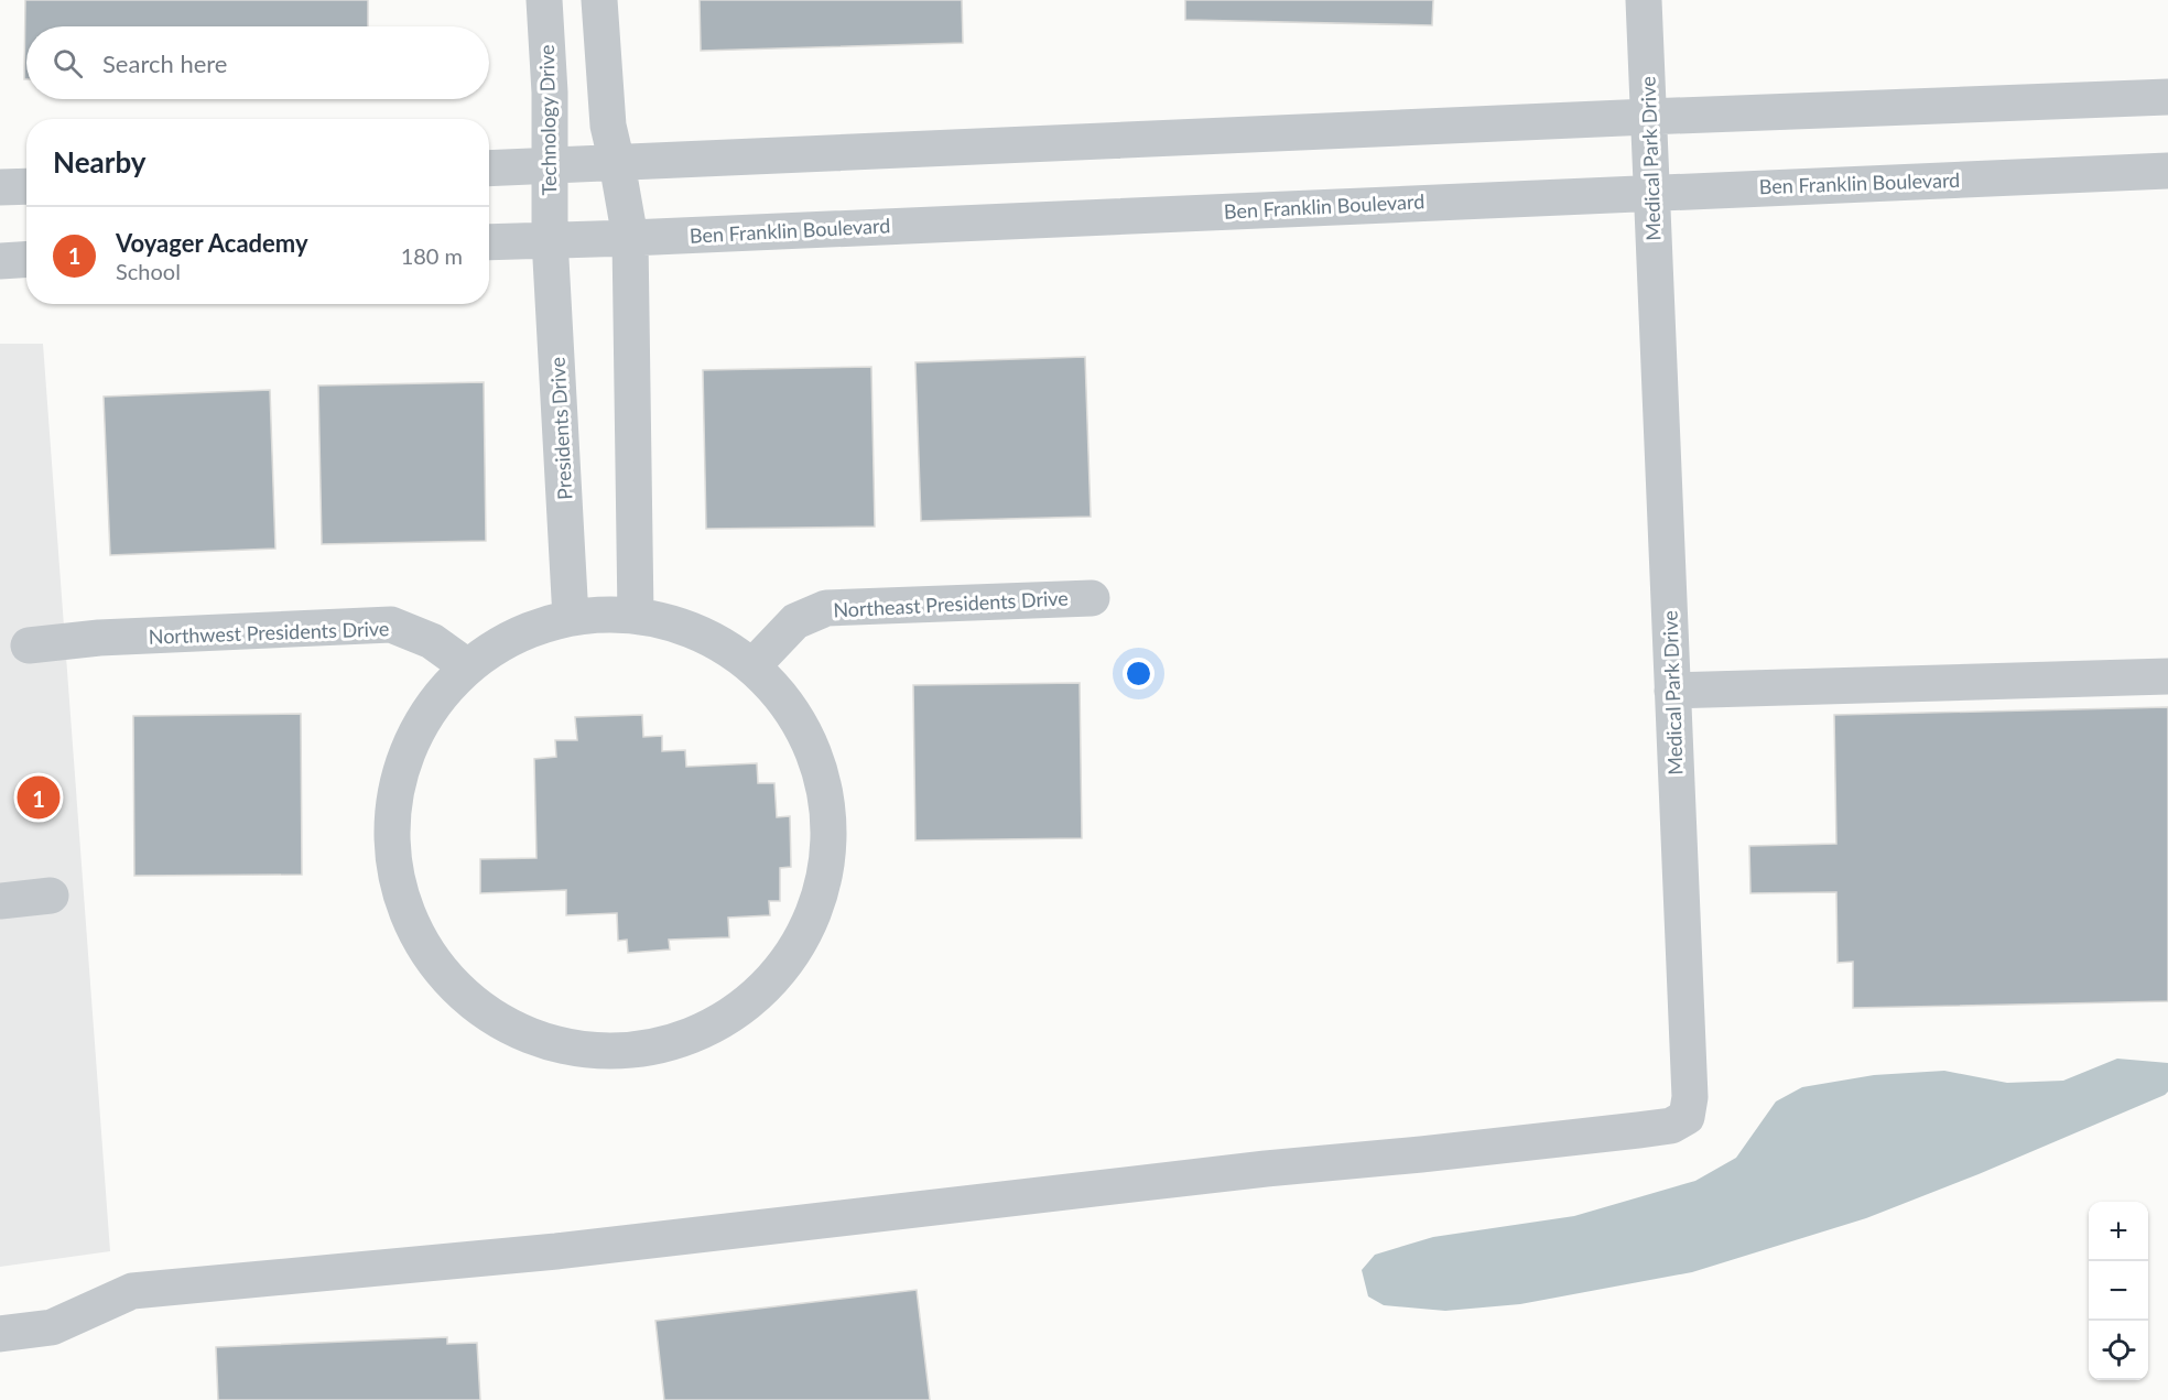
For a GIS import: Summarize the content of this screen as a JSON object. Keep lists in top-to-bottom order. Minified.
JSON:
{"streets":{"street":["Technology Drive","Medical Park Drive","Ben Franklin Boulevard","Presidents Drive","Northeast Presidents Drive","Northwest Presidents Drive"]},"crossings":[["Technology Drive","Ben Franklin Boulevard"],["Technology Drive","Presidents Drive"],["Medical Park Drive","Ben Franklin Boulevard"],["Ben Franklin Boulevard","Presidents Drive"]],"page":{"search":"Search here","heading":"Nearby","list":[{"mark":"1","name":"Voyager Academy","note":"School","value":"180 m"}],"pins":"1","map_buttons":["+","−"]}}
